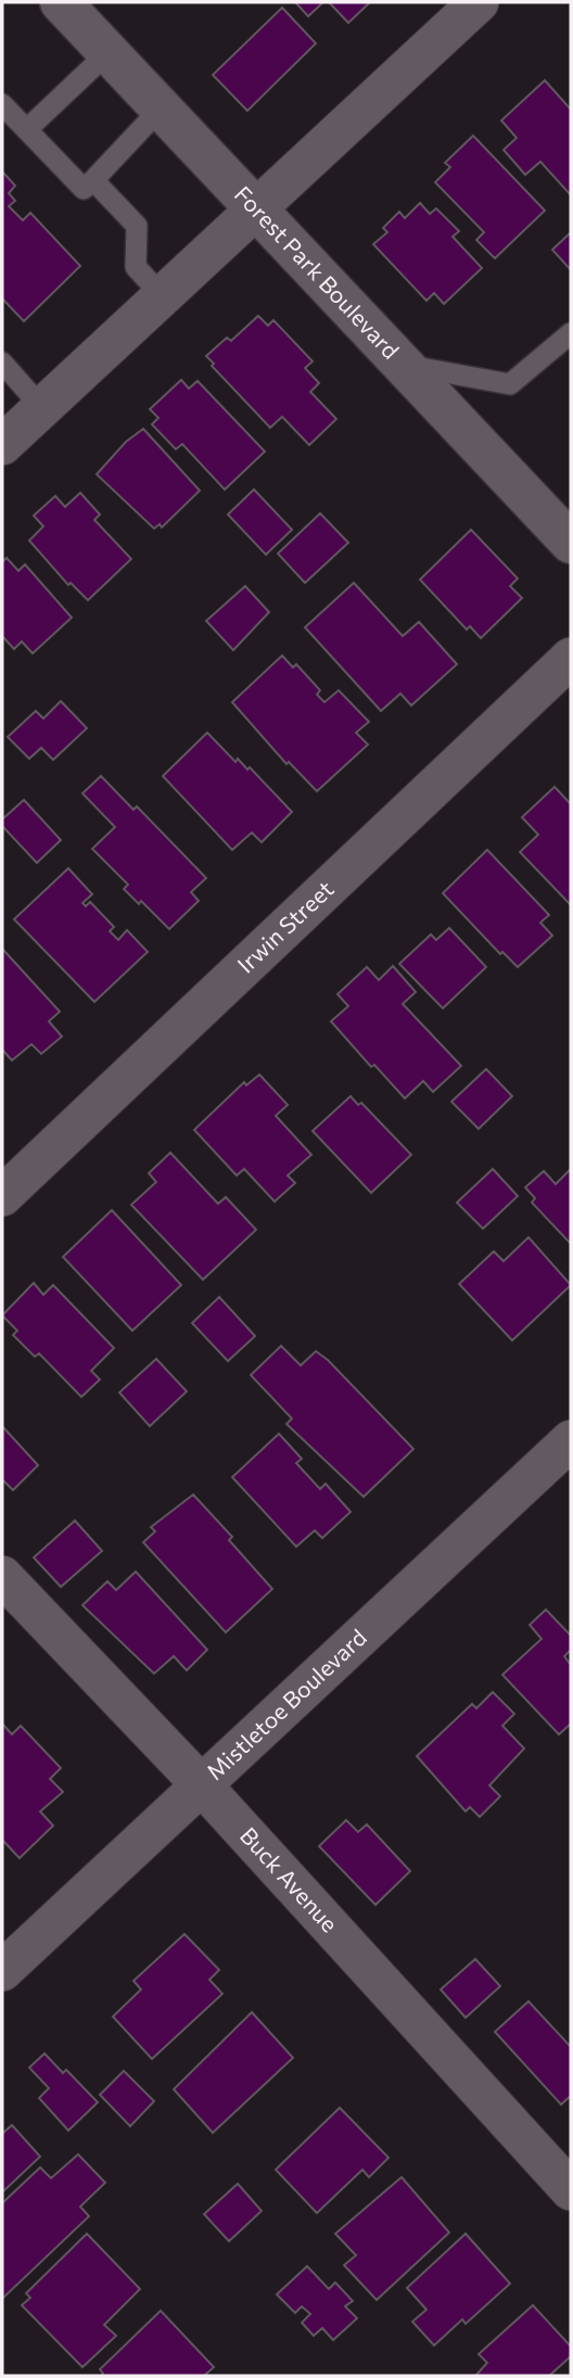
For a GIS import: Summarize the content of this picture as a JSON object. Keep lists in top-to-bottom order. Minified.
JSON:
{"streets":{"main road":["Forest Park Boulevard"],"street":["Irwin Street","Mistletoe Boulevard","Buck Avenue"]},"crossings":[["Mistletoe Boulevard","Buck Avenue"]]}
